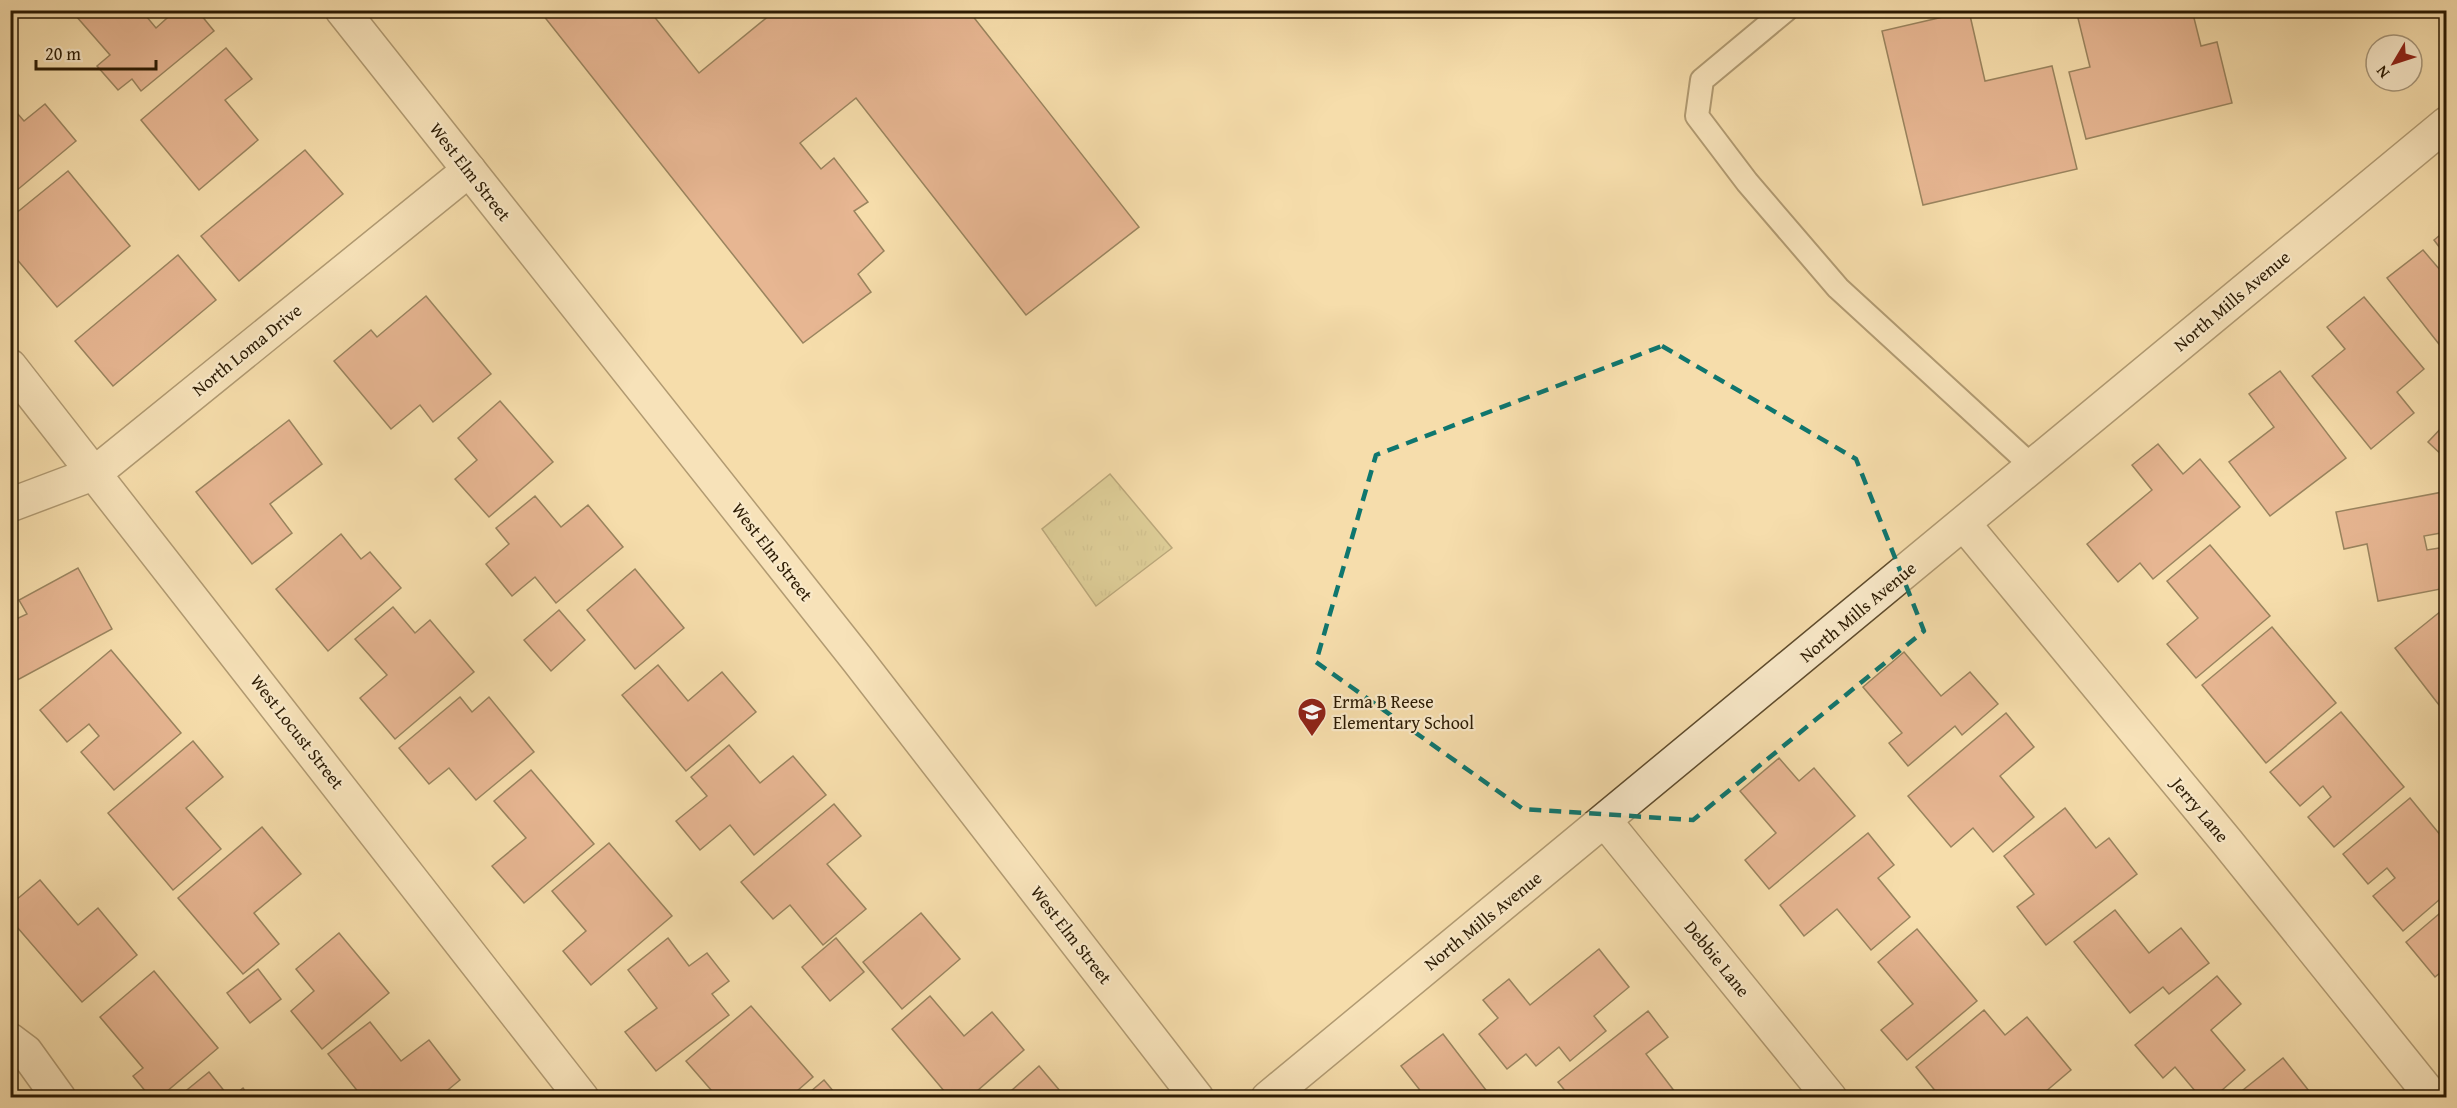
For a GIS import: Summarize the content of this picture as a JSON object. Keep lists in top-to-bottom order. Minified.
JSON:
{"streets":{"street":["West Elm Street","North Mills Avenue","North Loma Drive","West Locust Street","Jerry Lane","Debbie Lane"]},"crossings":[["West Elm Street","North Loma Drive"],["North Mills Avenue","Jerry Lane"],["North Mills Avenue","Debbie Lane"],["North Loma Drive","West Locust Street"]],"places":{"school or university":["Erma B Reese Elementary School"]},"scale_bar":"20 m","north":"bottom left"}
